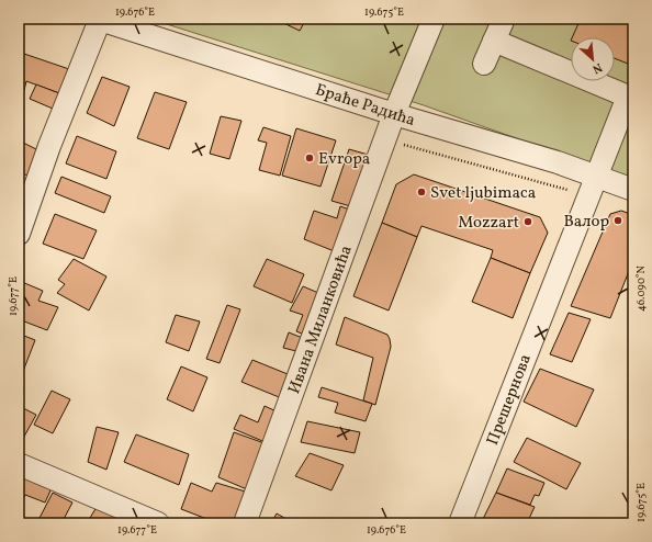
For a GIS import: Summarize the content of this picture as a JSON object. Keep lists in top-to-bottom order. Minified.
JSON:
{"streets":{"street":["Браће Радића","Ивана Миланковића","Прешернова"]},"crossings":[["Браће Радића","Ивана Миланковића"],["Браће Радића","Прешернова"]],"places":["Evropa","Svet ljubimaca","Валор","Mozzart"],"north":"bottom right","coordinates":["19.676°E","19.675°E","46.090°N","19.677°E"]}
